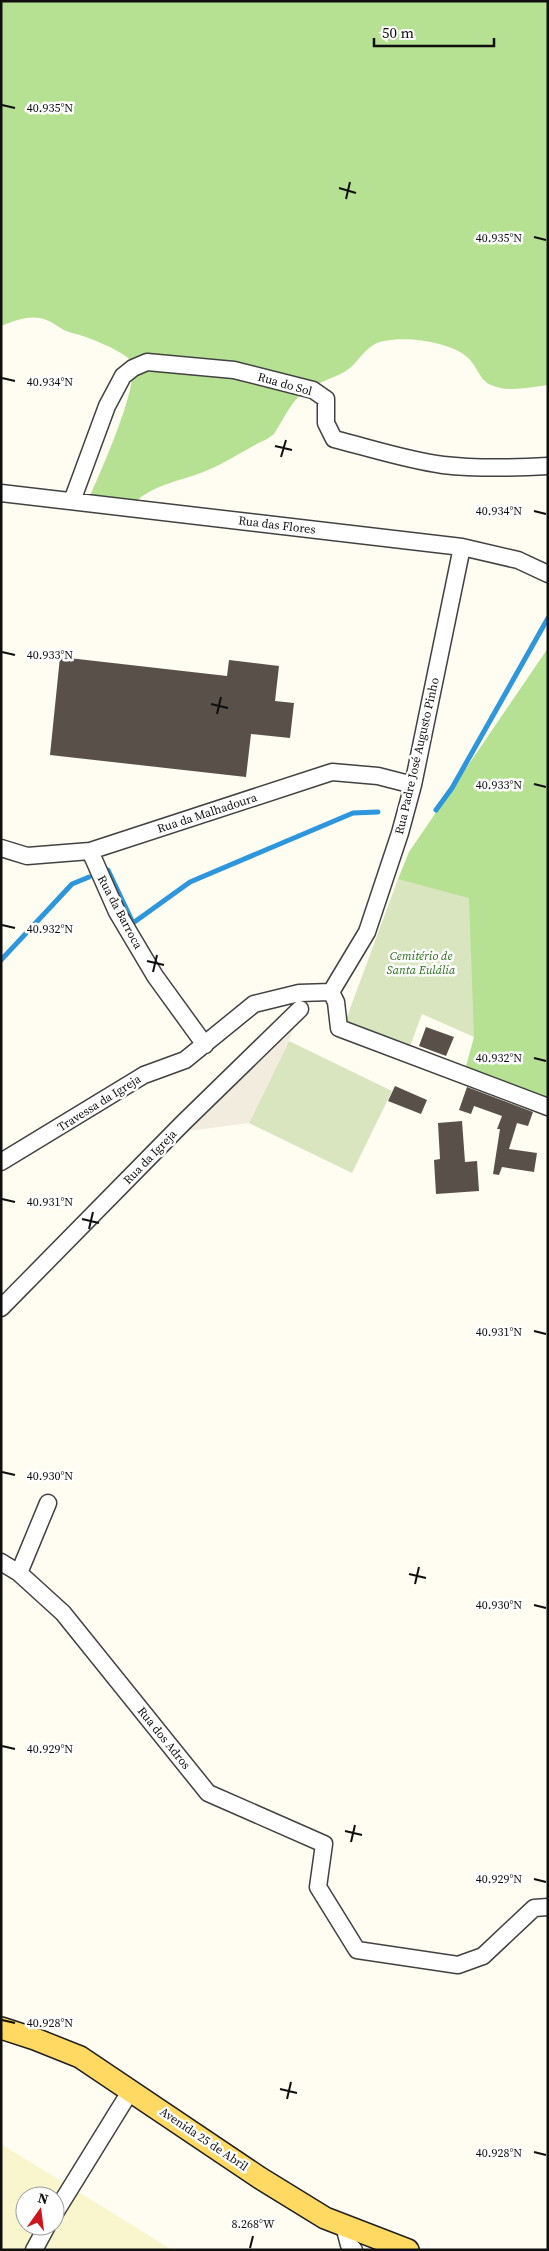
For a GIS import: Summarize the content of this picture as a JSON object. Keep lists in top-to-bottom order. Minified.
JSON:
{"streets":{"main road":["Avenida 25 de Abril"],"street":["Rua do Sol","Rua das Flores","Rua Padre José Augusto Pinho","Rua da Malhadoura","Rua da Barroca","Travessa da Igreja","Rua da Igreja","Rua dos Adros"]},"crossings":[["Rua do Sol","Rua das Flores"],["Rua das Flores","Rua Padre José Augusto Pinho"],["Rua Padre José Augusto Pinho","Rua da Malhadoura"],["Rua Padre José Augusto Pinho","Travessa da Igreja"],["Rua da Malhadoura","Rua da Barroca"],["Rua da Barroca","Travessa da Igreja"]],"parks":["Cemitério de Santa Eulália"],"scale_bar":"50 m","north":"top","coordinates":["40.935°N","40.934°N","40.933°N","40.932°N","40.931°N","40.930°N","40.929°N","40.928°N","8.268°W"]}
